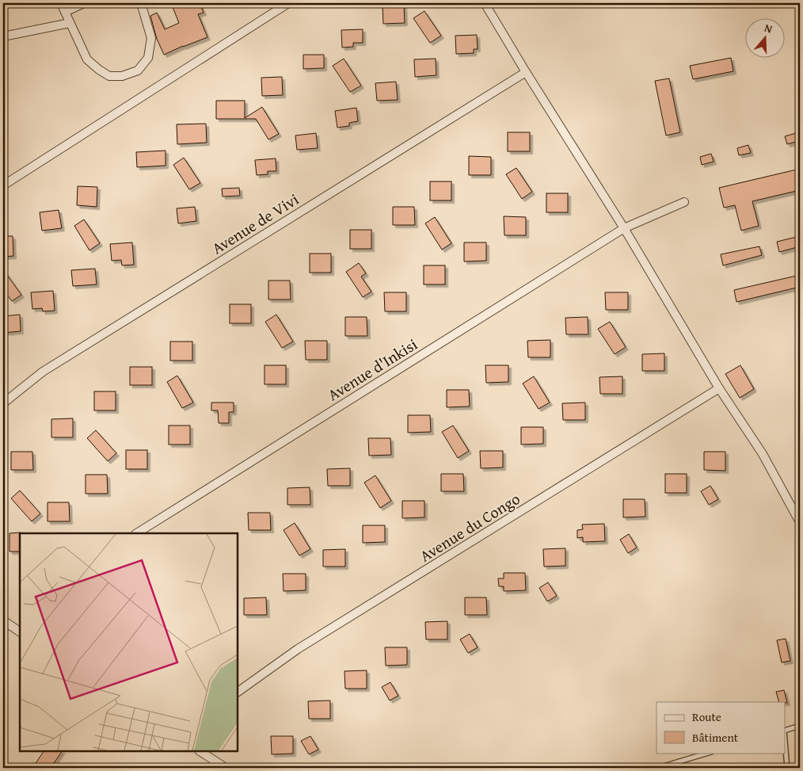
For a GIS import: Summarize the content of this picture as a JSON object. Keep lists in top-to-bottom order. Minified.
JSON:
{"streets":{"street":["Avenue de Vivi","Avenue d'Inkisi","Avenue du Congo"]},"legend":["Route","Bâtiment"],"north":"top"}
